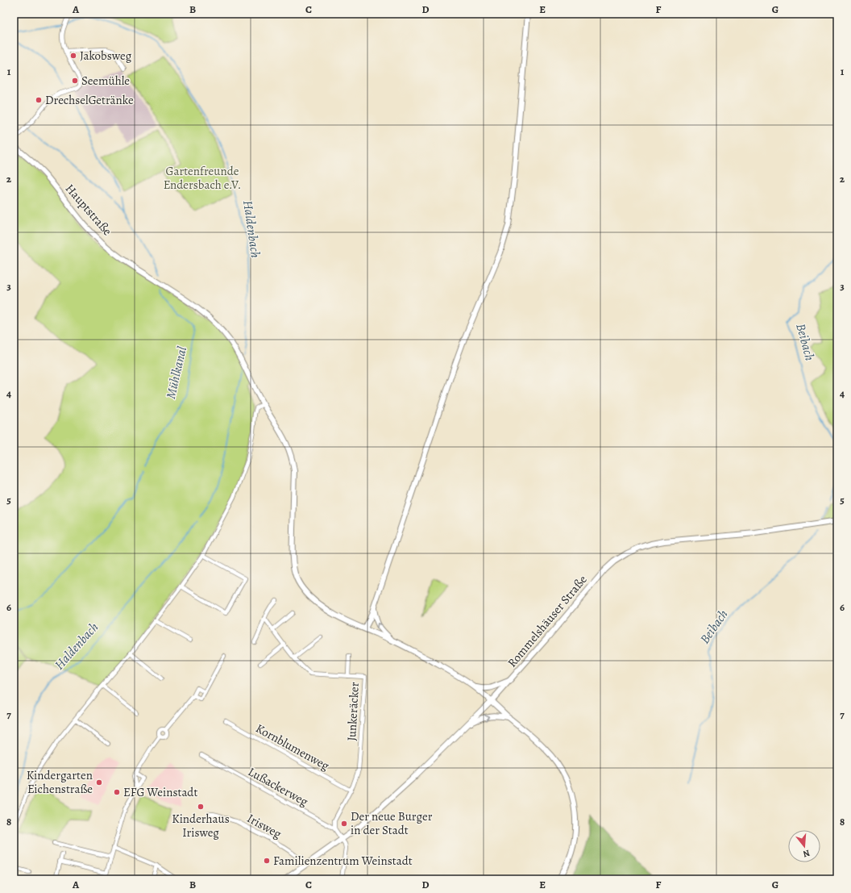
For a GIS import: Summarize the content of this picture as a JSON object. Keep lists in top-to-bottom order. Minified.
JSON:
{"streets":{"main road":["Hauptstraße","Rommelshäuser Straße"],"street":["Junkeräcker","Kornblumenweg","Lußackerweg","Irisweg"]},"crossings":[["Rommelshäuser Straße","Lußackerweg"],["Rommelshäuser Straße","Irisweg"],["Junkeräcker","Kornblumenweg"],["Junkeräcker","Lußackerweg"]],"water":["Haldenbach","Beibach","Mühlkanal"],"parks":["Gartenfreunde Endersbach e.V."],"places":["Jakobsweg","Seemühle","DrechselGetränke","Kindergarten Eichenstraße","EFG Weinstadt","Kinderhaus Irisweg","Der neue Burger in der Stadt","Familienzentrum Weinstadt"],"north":"bottom","grid":{"columns":["A","B","C","D","E","F","G"],"rows":["1","2","3","4","5","6","7","8"]}}
